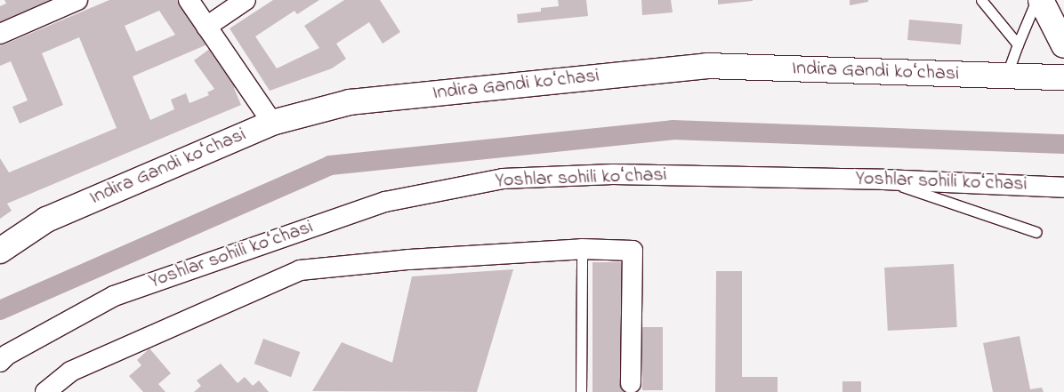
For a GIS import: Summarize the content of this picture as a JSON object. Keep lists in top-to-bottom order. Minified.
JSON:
{"streets":{"street":["Indira Gandi koʻchasi","Yoshlar sohili koʻchasi"]}}
